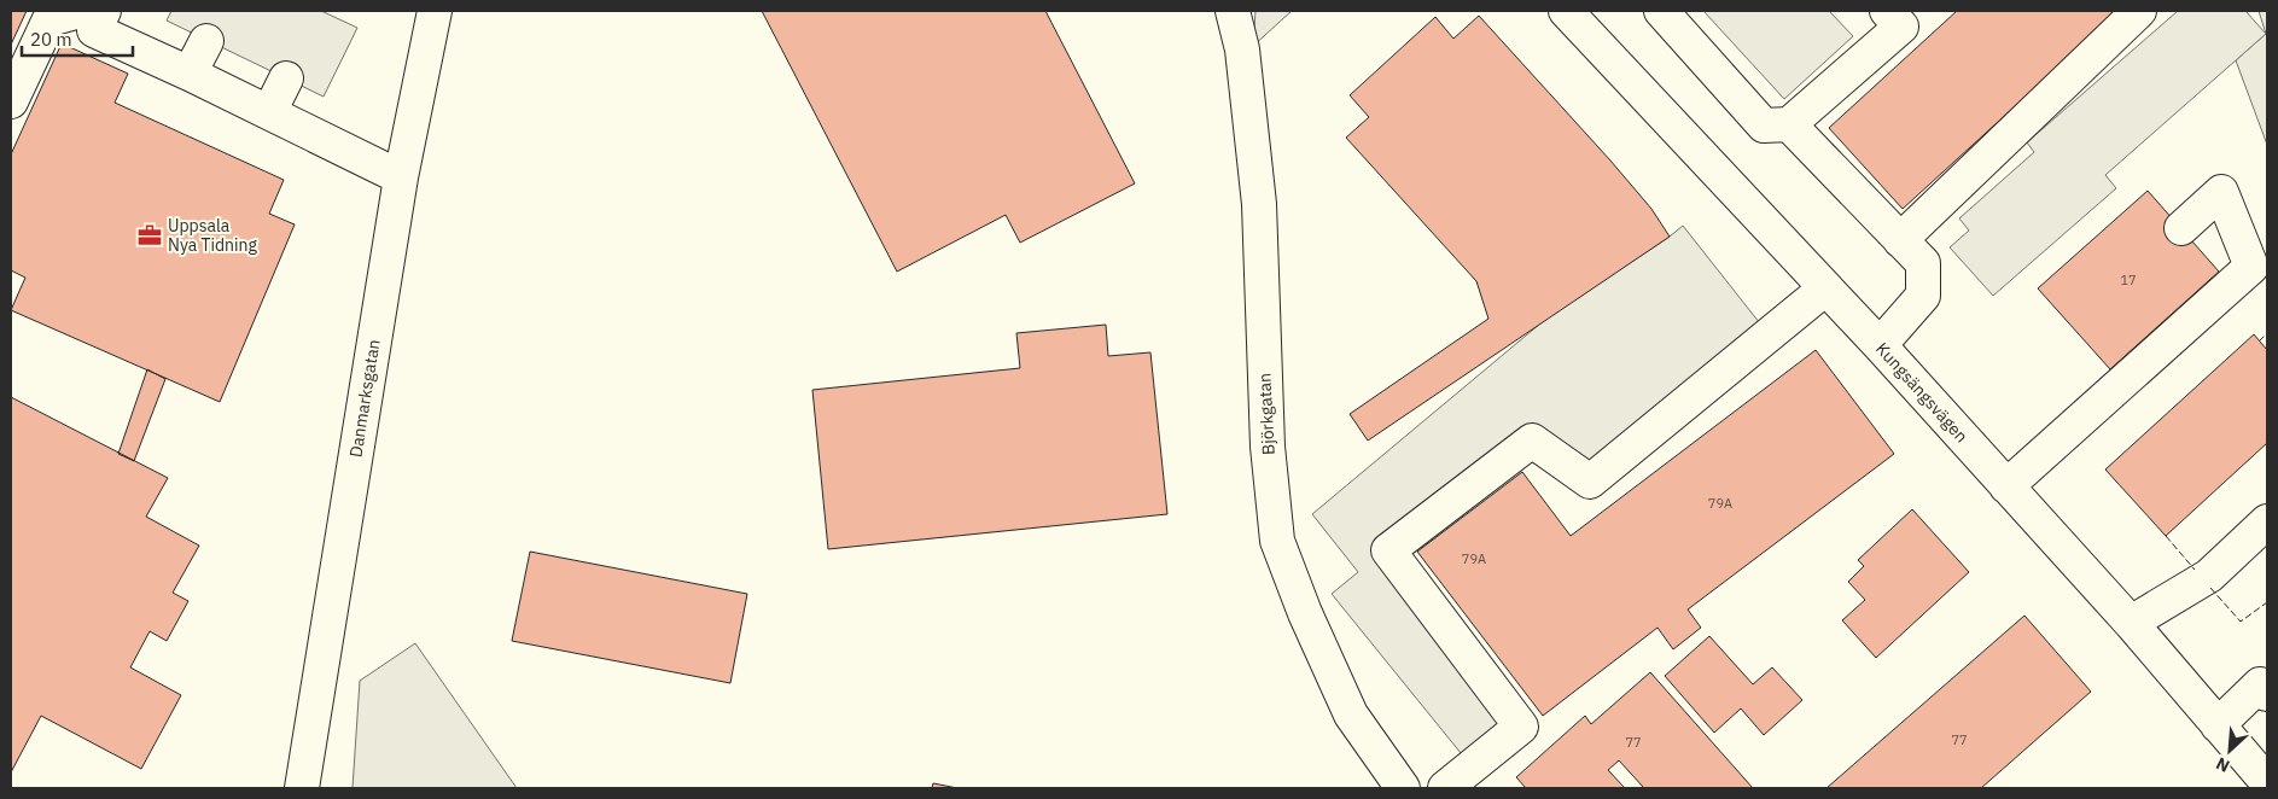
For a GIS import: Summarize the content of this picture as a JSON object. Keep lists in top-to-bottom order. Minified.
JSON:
{"streets":{"street":["Kungsängsvägen","Danmarksgatan","Björkgatan"]},"places":{"office":["Uppsala Nya Tidning"]},"house_numbers":["17","79A","79A","77","77"],"scale_bar":"20 m","north":"bottom left"}
